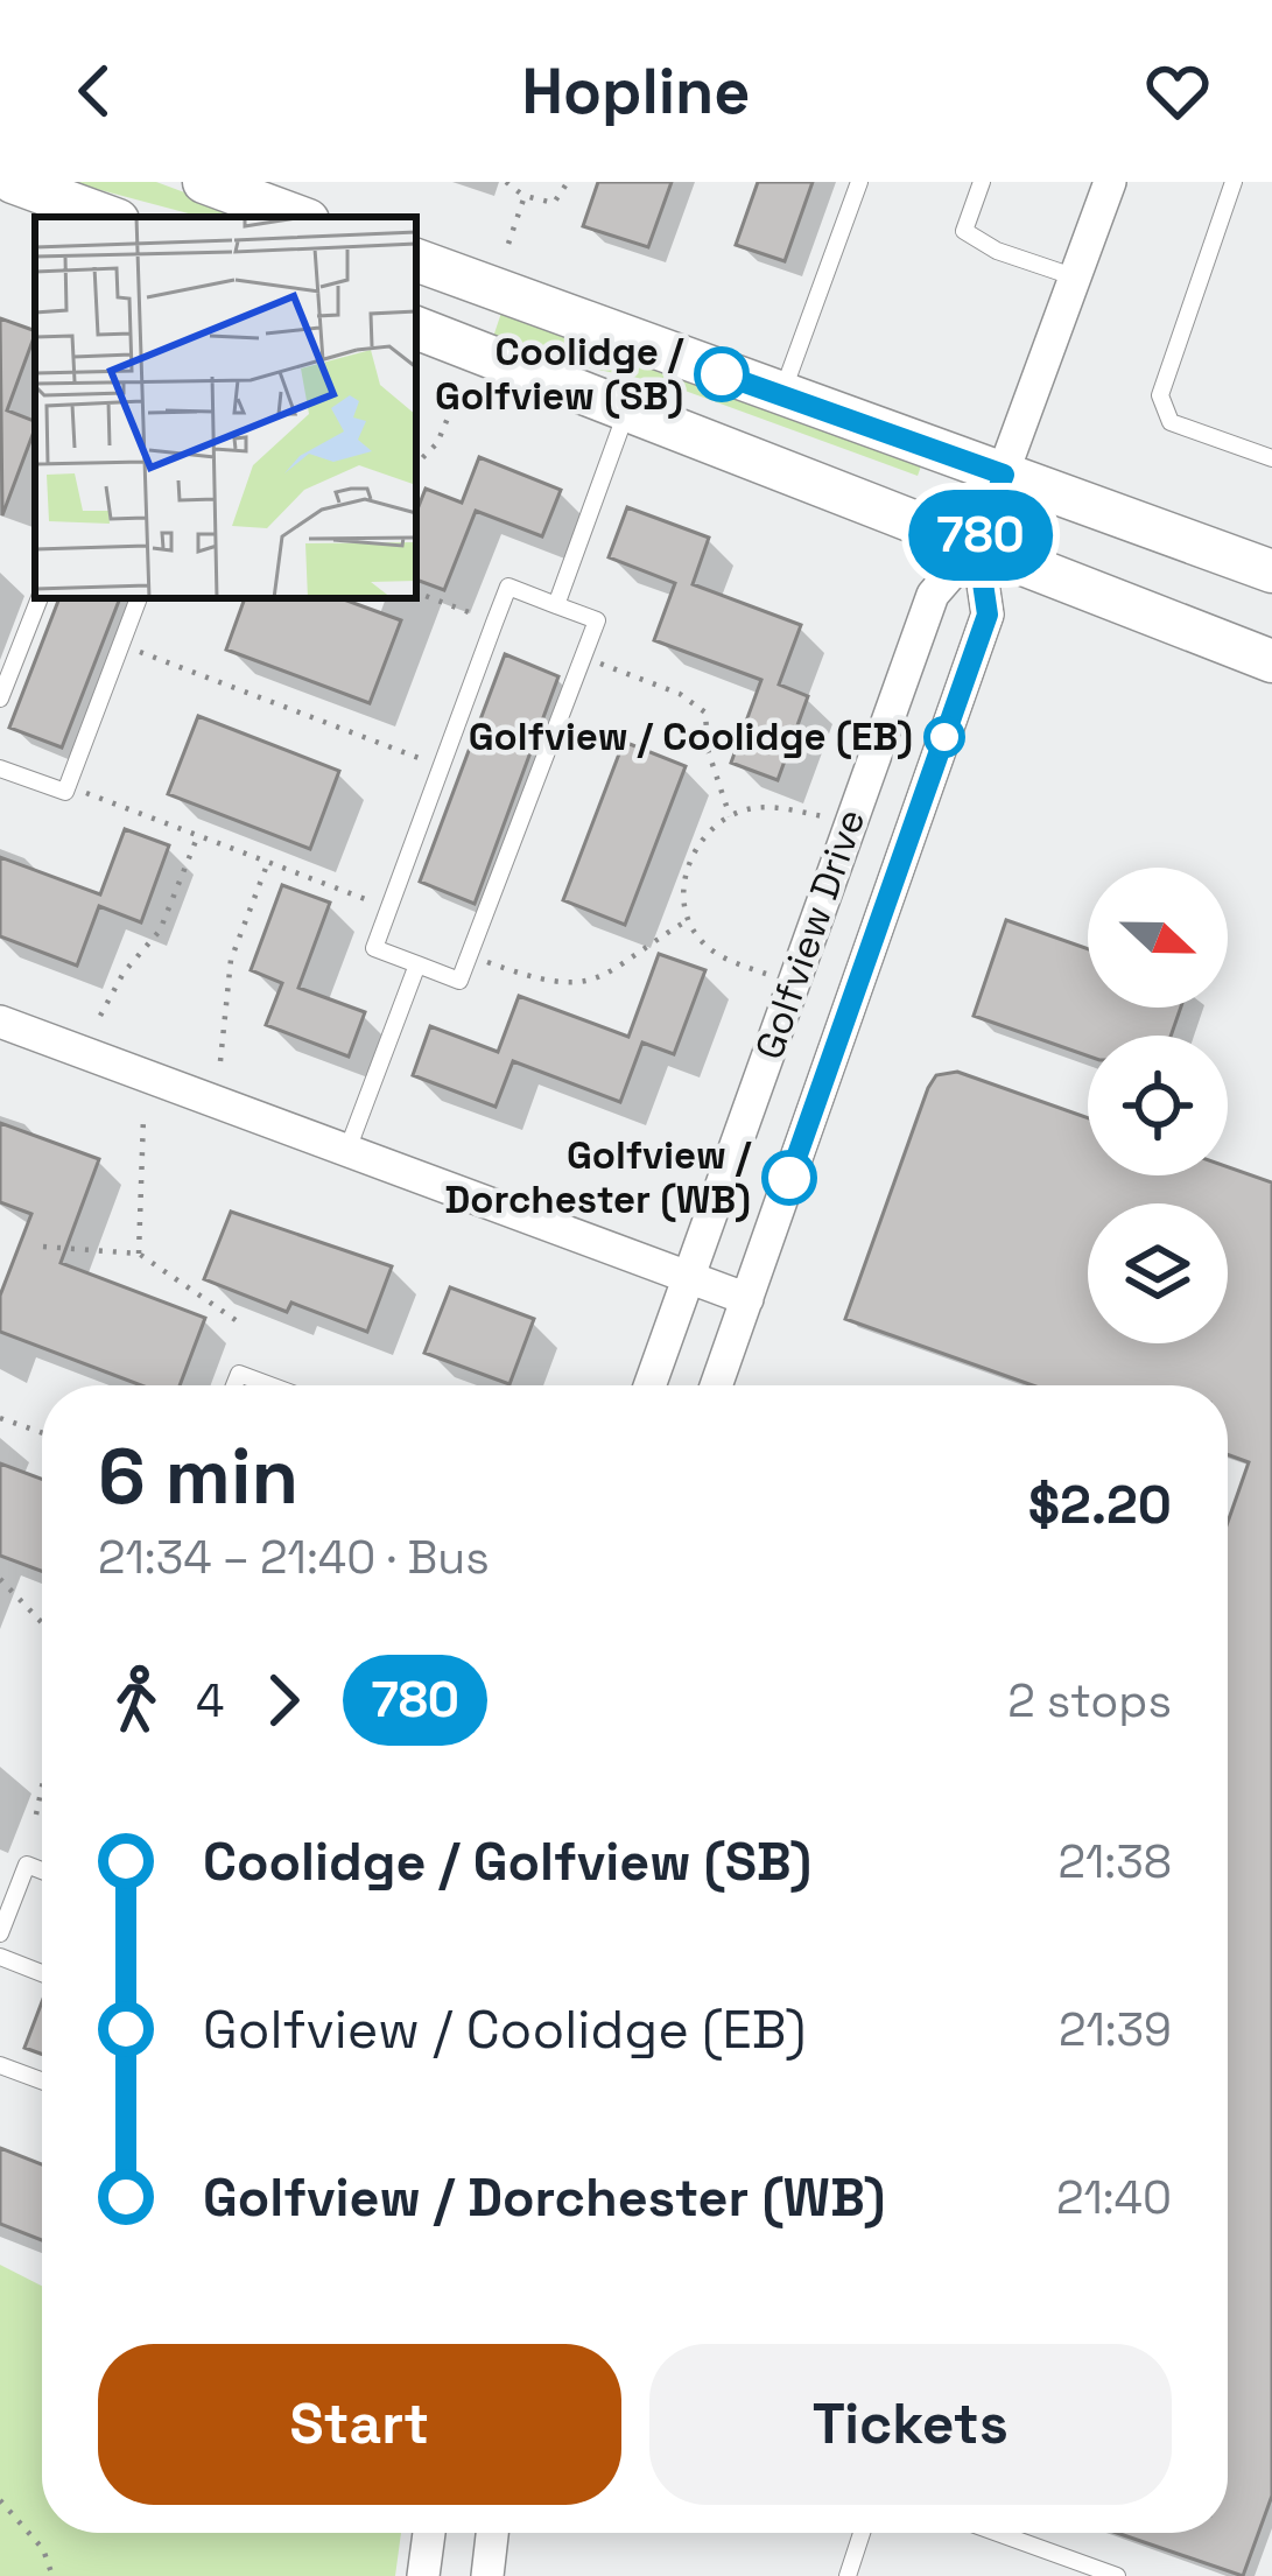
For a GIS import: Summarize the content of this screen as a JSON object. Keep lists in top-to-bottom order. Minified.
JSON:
{"streets":{"street":["Golfview Drive"]},"places":["Coolidge / Golfview (SB)","Golfview / Coolidge (EB)","Golfview / Dorchester (WB)"],"lines":["bus line 780"],"north":"right","page":{"header":"Hopline","on_map":"780","heading":["6 min","21:34 – 21:40 · Bus","$2.20"],"legs":["4","780","2 stops"],"list":[{"name":"Coolidge / Golfview (SB)","value":"21:38"},{"name":"Golfview / Coolidge (EB)","value":"21:39"},{"name":"Golfview / Dorchester (WB)","value":"21:40"}],"buttons":["Start","Tickets"]}}
